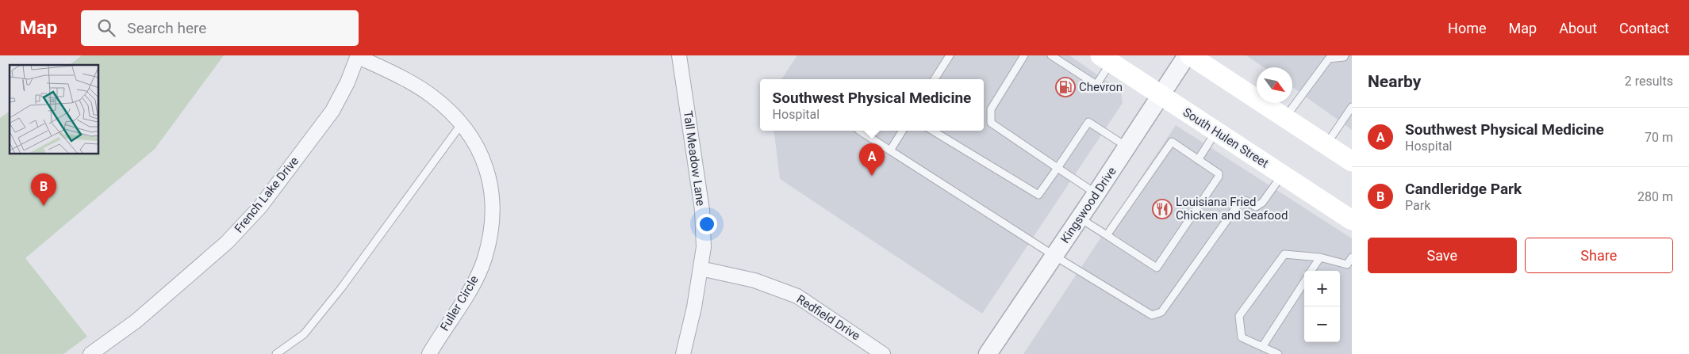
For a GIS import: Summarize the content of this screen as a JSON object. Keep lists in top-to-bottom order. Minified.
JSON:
{"streets":{"main road":["South Hulen Street"],"street":["Tall Meadow Lane","French Lake Drive","Kingswood Drive","Fuller Circle","Redfield Drive"]},"crossings":[["South Hulen Street","Kingswood Drive"],["Tall Meadow Lane","Redfield Drive"],["French Lake Drive","Fuller Circle"]],"places":{"fuel station":["Chevron"],"restaurant":["Louisiana Fried Chicken and Seafood"]},"north":"bottom right","page":{"header":"Map","search":"Search here","nav":["Home","Map","About","Contact"],"heading":["Nearby","2 results"],"popup":["Southwest Physical Medicine","Hospital"],"list":[{"mark":"A","name":"Southwest Physical Medicine","note":"Hospital","value":"70 m"},{"mark":"B","name":"Candleridge Park","note":"Park","value":"280 m"}],"pins":["A","B"],"buttons":["Save","Share"],"map_buttons":["+","−"]}}
